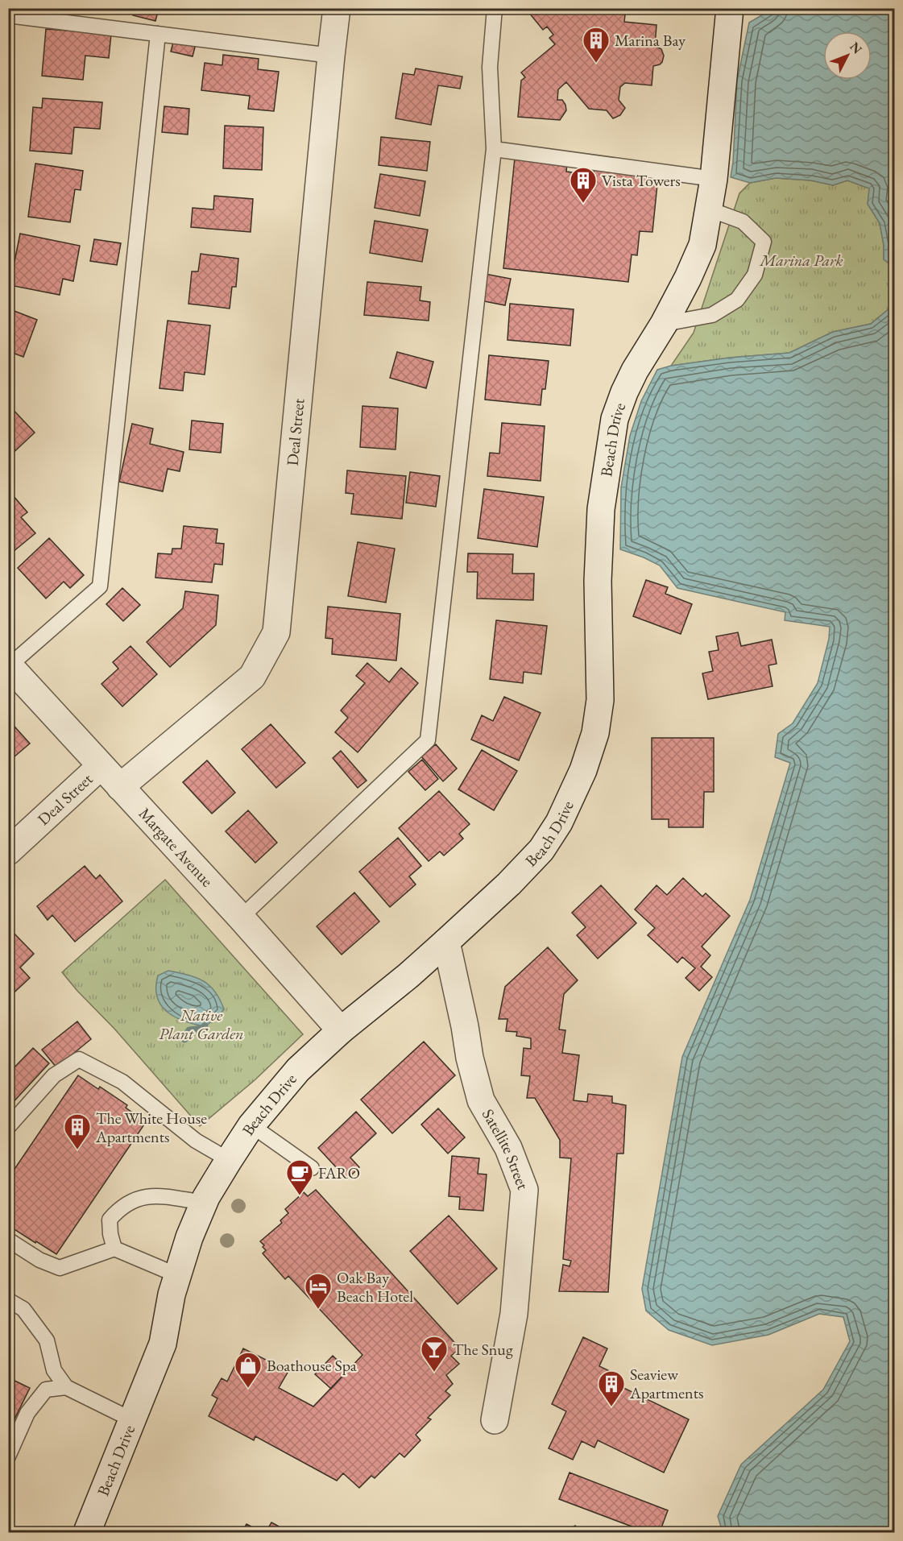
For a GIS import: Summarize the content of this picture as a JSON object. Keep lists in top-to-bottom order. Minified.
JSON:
{"streets":{"street":["Deal Street","Beach Drive","Margate Avenue","Satellite Street"]},"crossings":[["Deal Street","Margate Avenue"],["Beach Drive","Margate Avenue"],["Beach Drive","Satellite Street"]],"parks":["Marina Park","Native Plant Garden"],"places":{"building":["Marina Bay","Vista Towers","The White House Apartments","Seaview Apartments"],"cafe":["FARO"],"hotel":["Oak Bay Beach Hotel"],"bar":["The Snug"],"shop":["Boathouse Spa"]},"north":"top right"}
